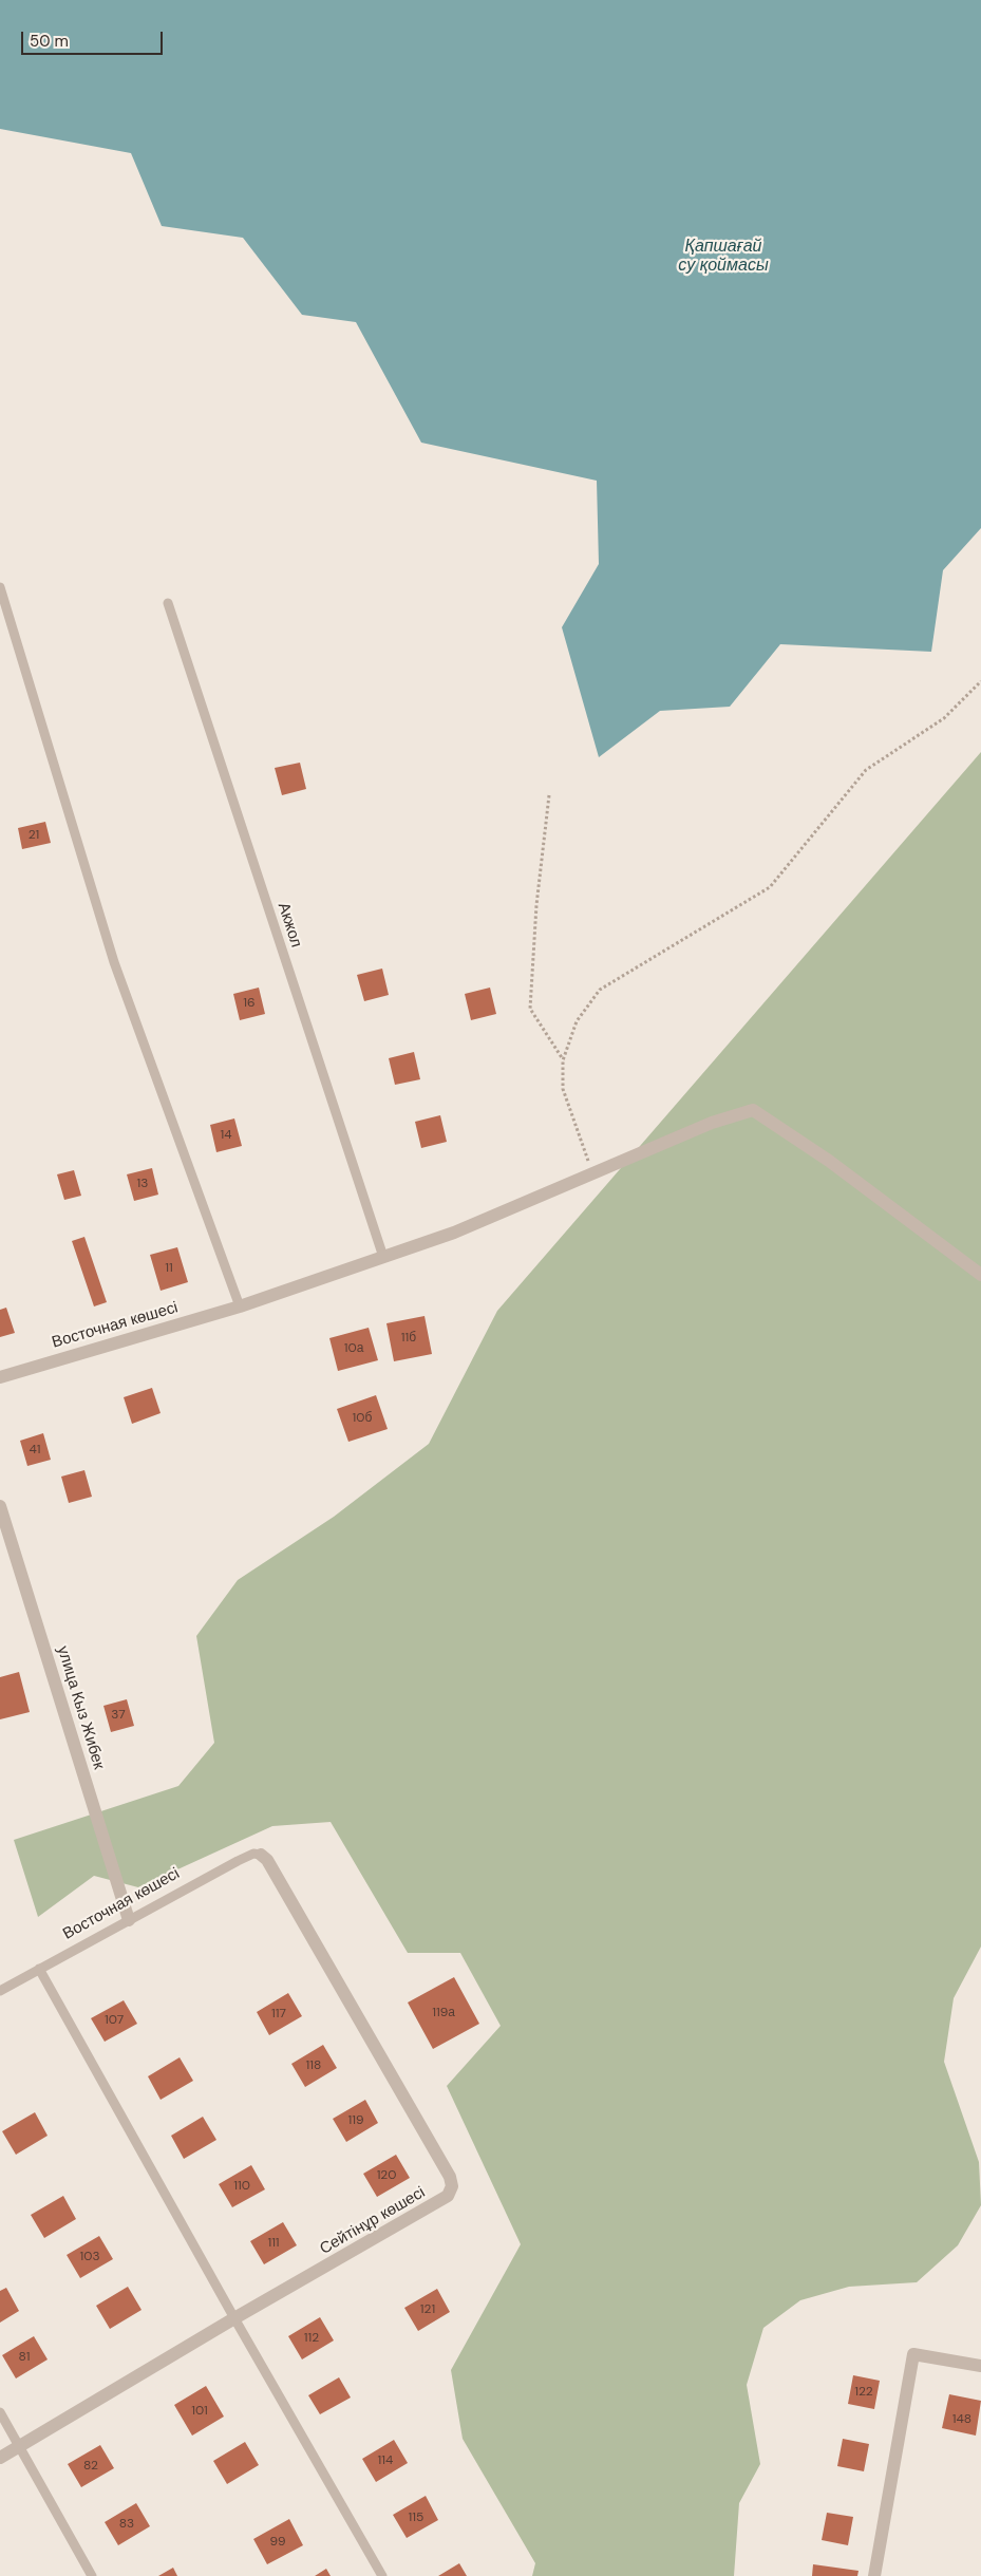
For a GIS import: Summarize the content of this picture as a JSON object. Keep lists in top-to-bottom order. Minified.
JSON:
{"streets":{"street":["Восточная көшесі","улица Кыз Жибек","Сейтінұр көшесі"],"lane":["Акжол"]},"crossings":[["Акжол","Восточная көшесі"],["Восточная көшесі","улица Кыз Жибек"],["Восточная көшесі","Сейтінұр көшесі"]],"water":["Қапшағай су қоймасы"],"house_numbers":["21","16","14","13","11","11б","10а","10б","41","37","119а","117","107","118","119","120","110","111","103","121","112","81","122","101","148","114","82","115","83","99"],"scale_bar":"50 m"}
